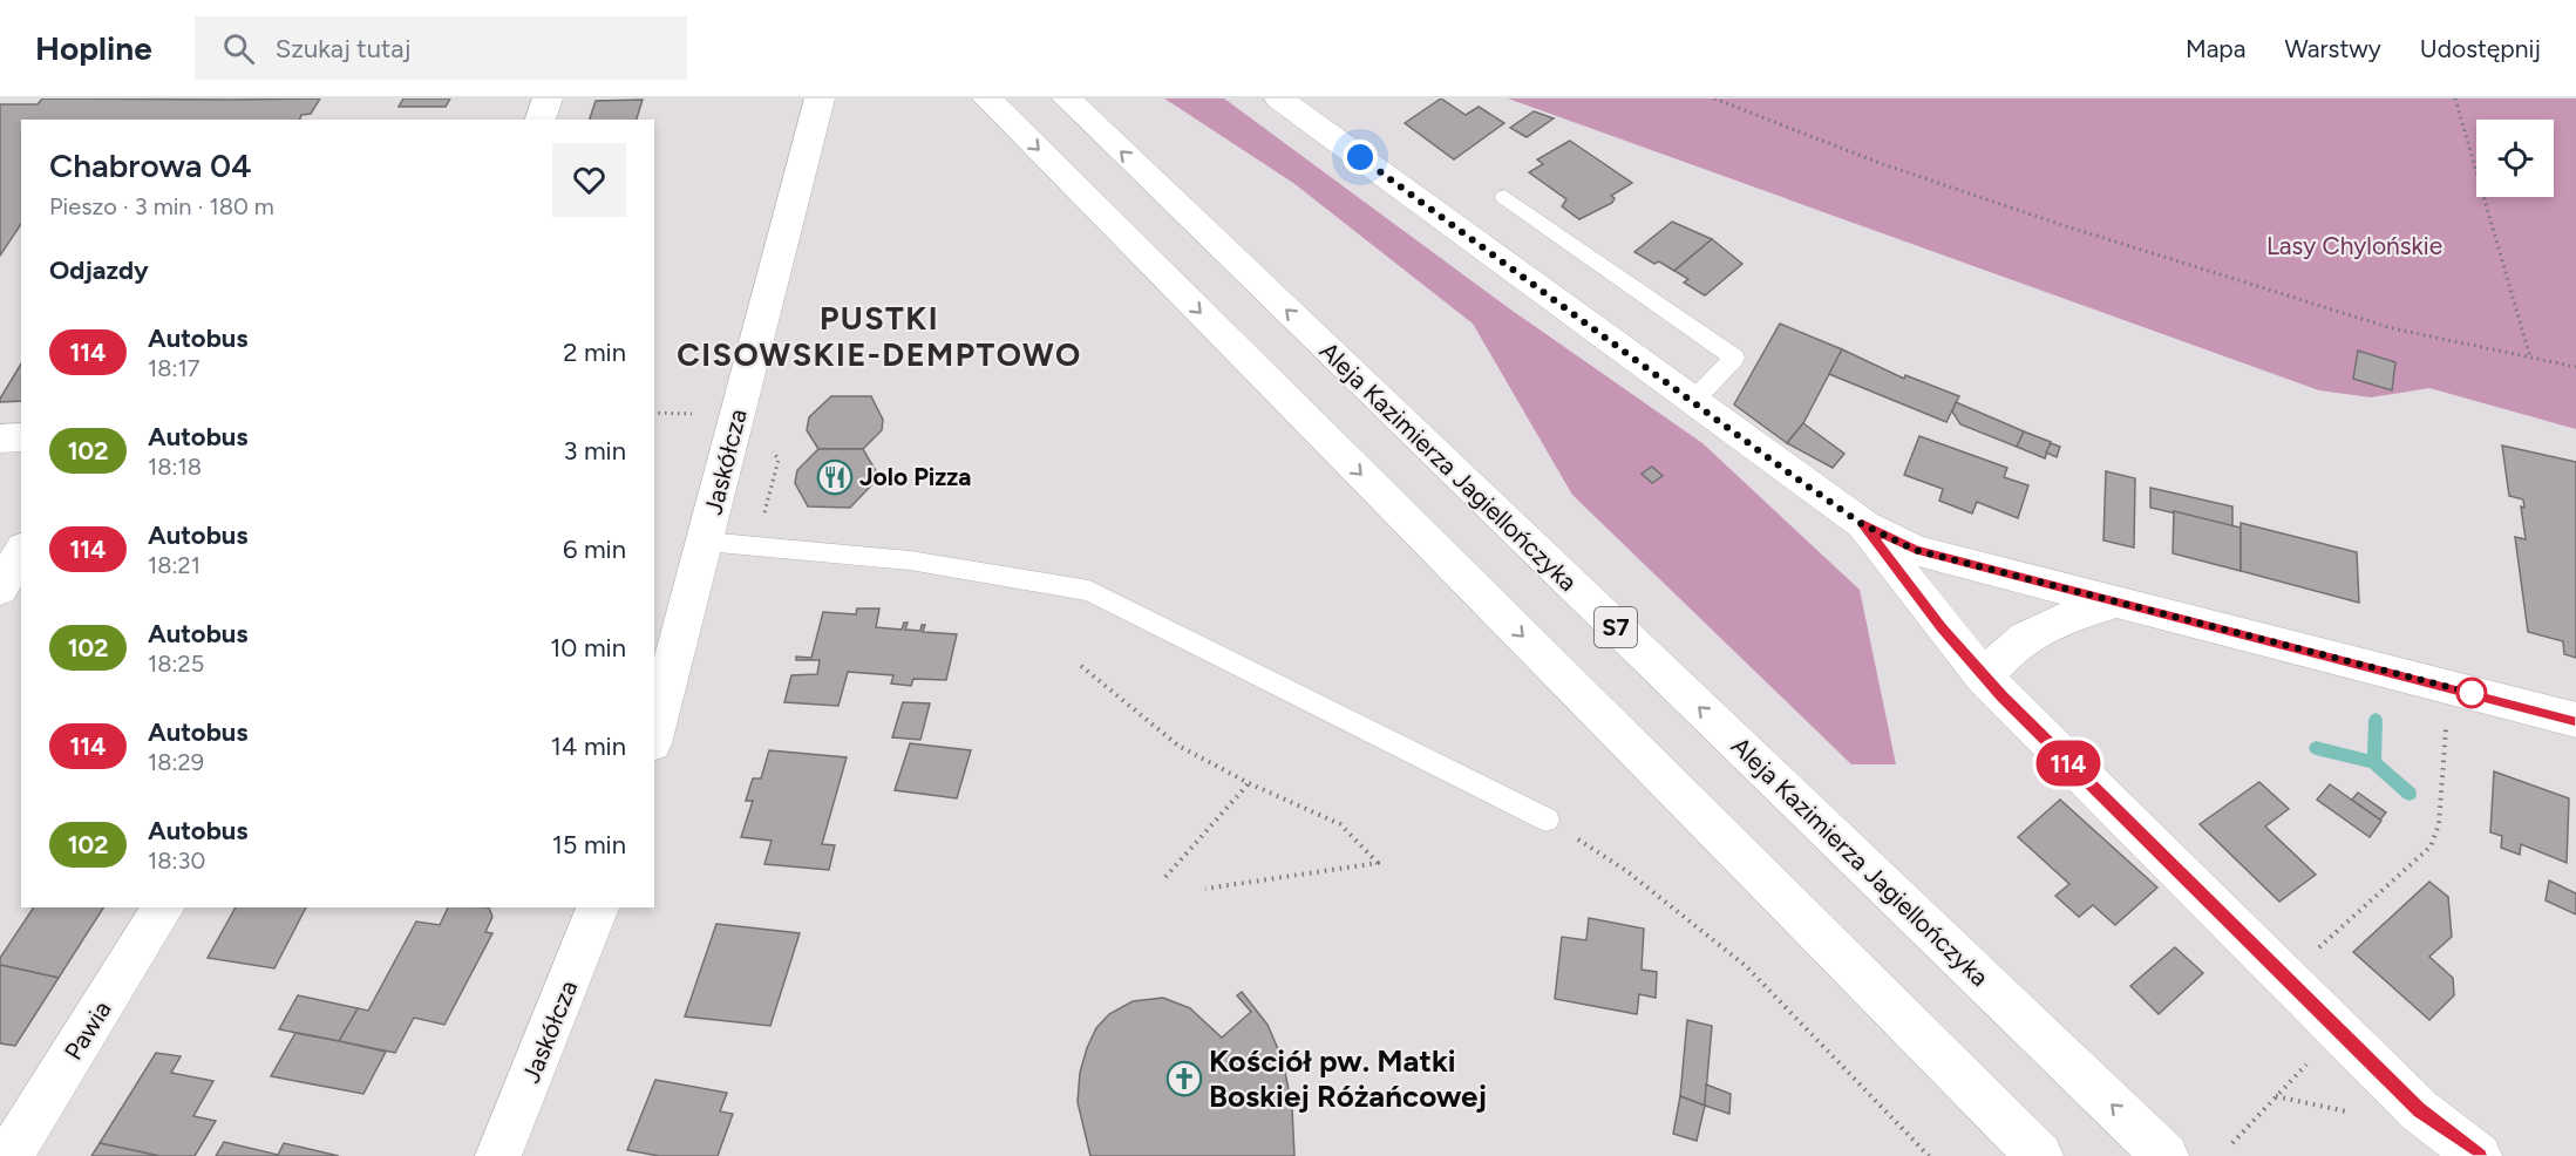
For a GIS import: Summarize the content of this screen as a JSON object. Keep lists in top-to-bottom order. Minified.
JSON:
{"streets":{"main road":["Jaskółcza","Aleja Kazimierza Jagiellończyka","S7","Pawia"]},"districts":["PUSTKI CISOWSKIE-DEMPTOWO"],"parks":["Lasy Chylońskie"],"places":{"restaurant":["Jolo Pizza"],"church":["Kościół pw. Matki Boskiej Różańcowej"]},"lines":["bus line 114"],"page":{"header":"Hopline","search":"Szukaj tutaj","nav":["Mapa","Warstwy","Udostępnij"],"on_map":"114","heading":[["Chabrowa 04","Pieszo · 3 min · 180 m"],"Odjazdy"],"list":[{"mark":"114","name":"Autobus","note":"18:17","value":"2 min"},{"mark":"102","name":"Autobus","note":"18:18","value":"3 min"},{"mark":"114","name":"Autobus","note":"18:21","value":"6 min"},{"mark":"102","name":"Autobus","note":"18:25","value":"10 min"},{"mark":"114","name":"Autobus","note":"18:29","value":"14 min"},{"mark":"102","name":"Autobus","note":"18:30","value":"15 min"}]}}
